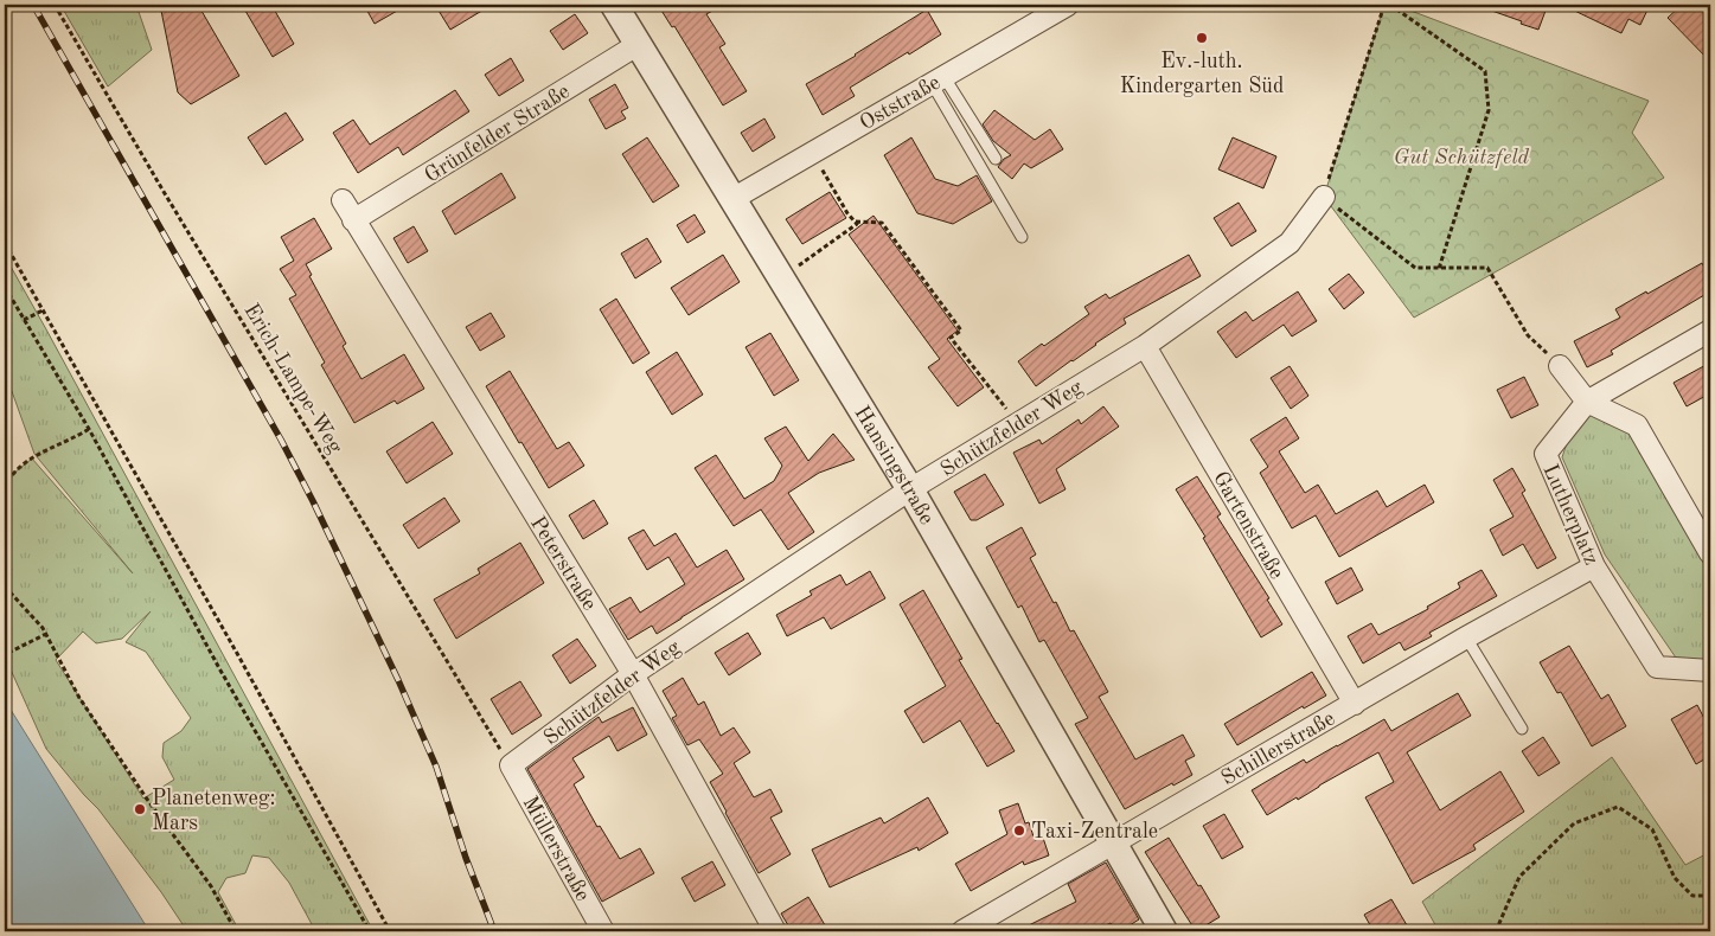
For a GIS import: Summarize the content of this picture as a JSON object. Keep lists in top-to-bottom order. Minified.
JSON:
{"streets":{"street":["Oststraße","Grünfelder Straße","Schützfelder Weg","Hansingstraße","Lutherplatz","Gartenstraße","Peterstraße","Schillerstraße","Müllerstraße"],"path":["Erich-Lampe-Weg"]},"crossings":[["Oststraße","Hansingstraße"],["Grünfelder Straße","Hansingstraße"],["Grünfelder Straße","Peterstraße"],["Erich-Lampe-Weg","Schützfelder Weg"],["Erich-Lampe-Weg","Müllerstraße"],["Schützfelder Weg","Hansingstraße"],["Schützfelder Weg","Gartenstraße"],["Schützfelder Weg","Peterstraße"],["Schützfelder Weg","Müllerstraße"],["Hansingstraße","Schillerstraße"],["Lutherplatz","Schillerstraße"],["Gartenstraße","Schillerstraße"]],"parks":["Gut Schützfeld"],"places":["Ev.-luth. Kindergarten Süd","Planetenweg: Mars","Taxi-Zentrale"]}
